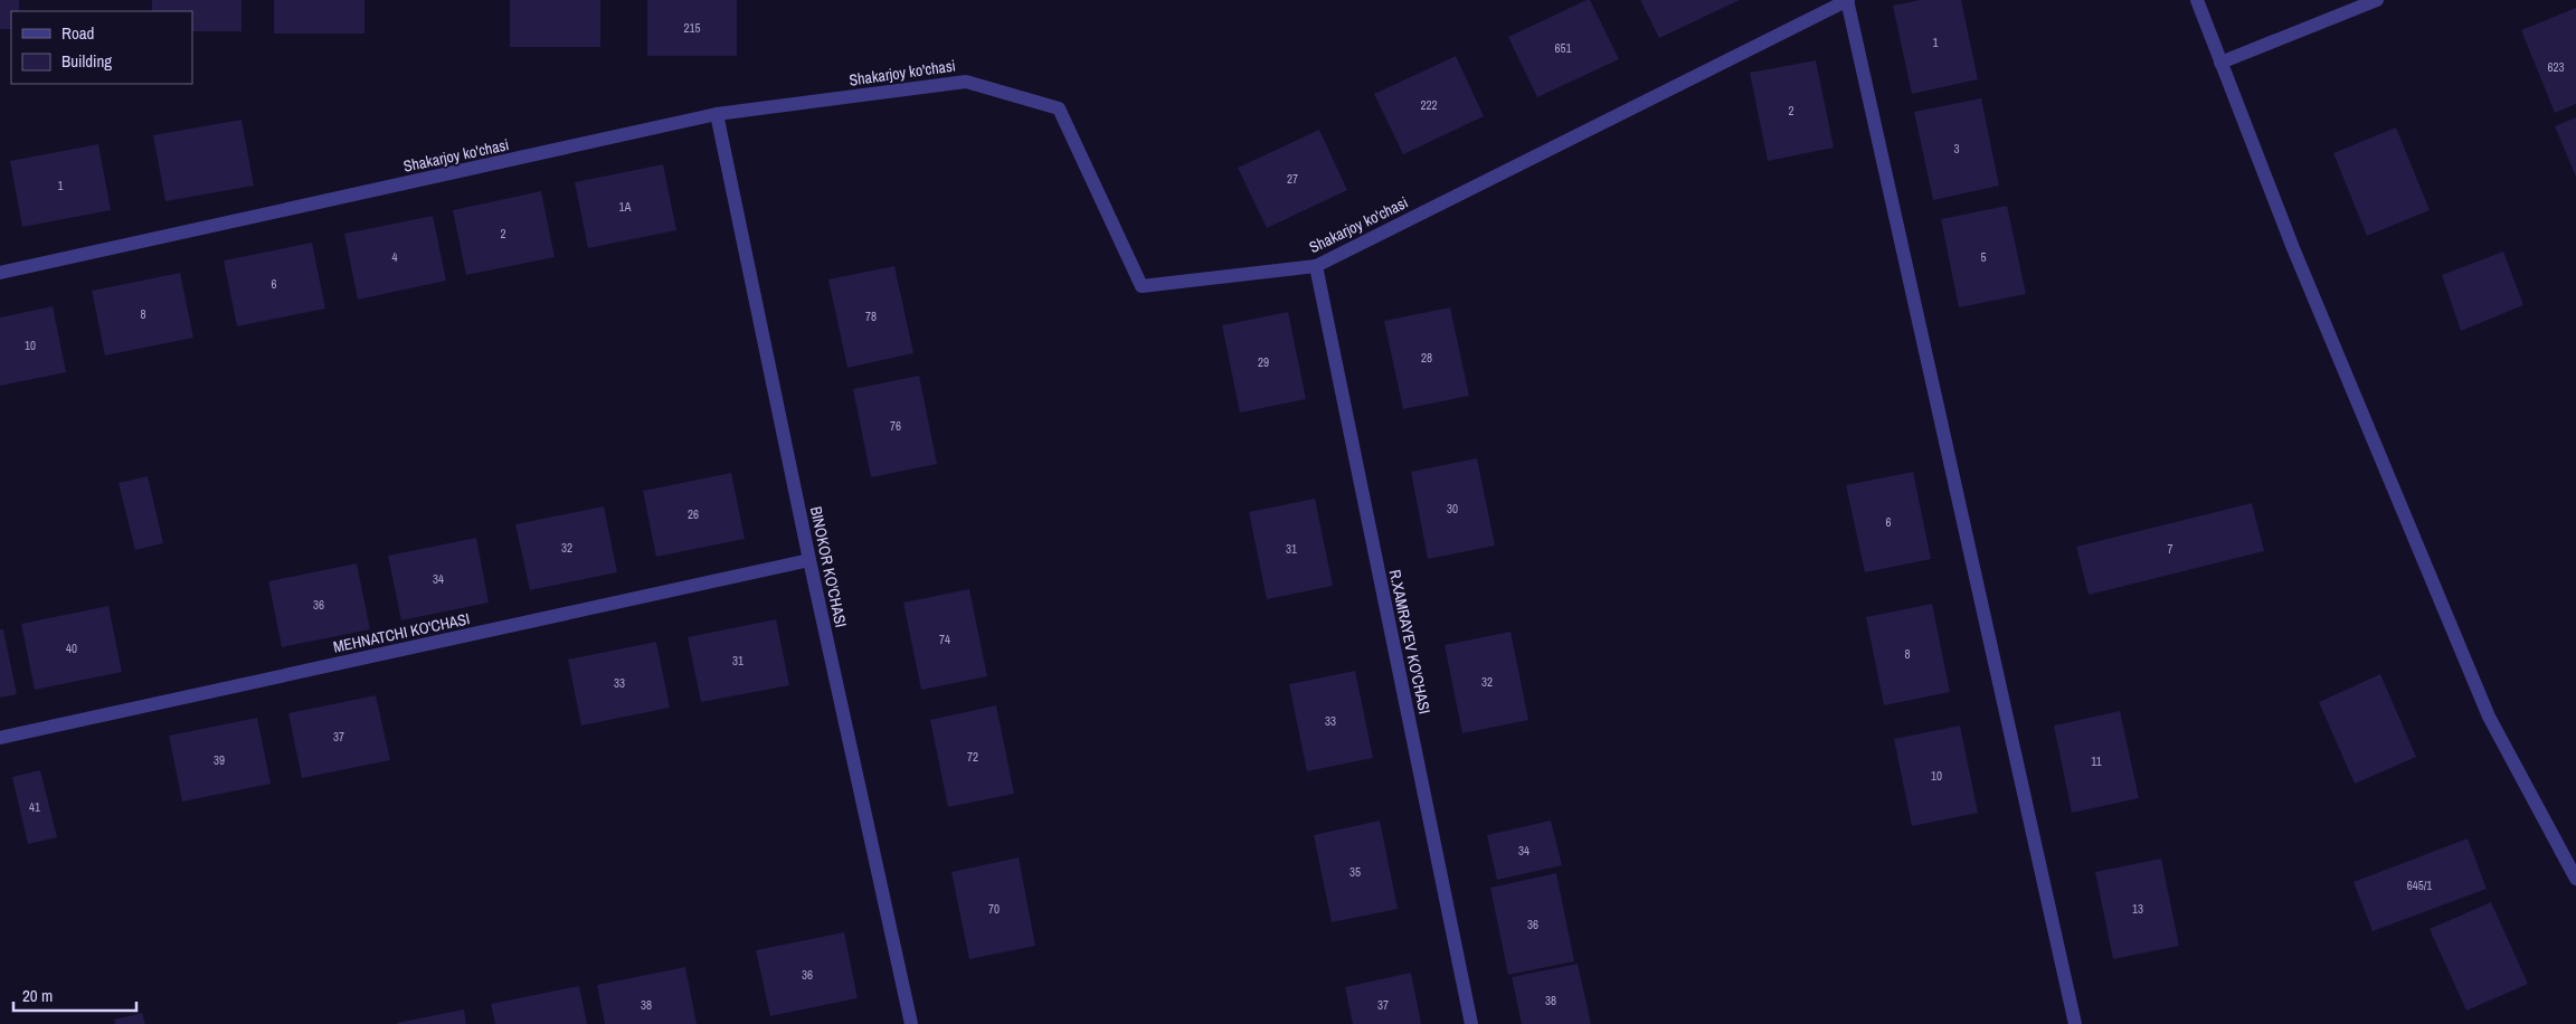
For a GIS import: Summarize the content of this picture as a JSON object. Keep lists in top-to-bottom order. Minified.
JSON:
{"streets":{"street":["Shakarjoy ko'chasi","BINOKOR KO'CHASI","MEHNATCHI KO'CHASI","R.XAMRAYEV KO'CHASI"]},"crossings":[["Shakarjoy ko'chasi","BINOKOR KO'CHASI"],["Shakarjoy ko'chasi","R.XAMRAYEV KO'CHASI"],["BINOKOR KO'CHASI","MEHNATCHI KO'CHASI"]],"house_numbers":["215","1","651","623","222","2","3","27","1","1A","2","4","5","6","8","78","10","28","29","76","30","26","6","32","31","7","34","36","74","40","8","31","32","33","33","37","72","39","11","10","41","34","35","645/1","70","13","36","36","38","38","37"],"legend":["Road","Building"],"scale_bar":"20 m"}
